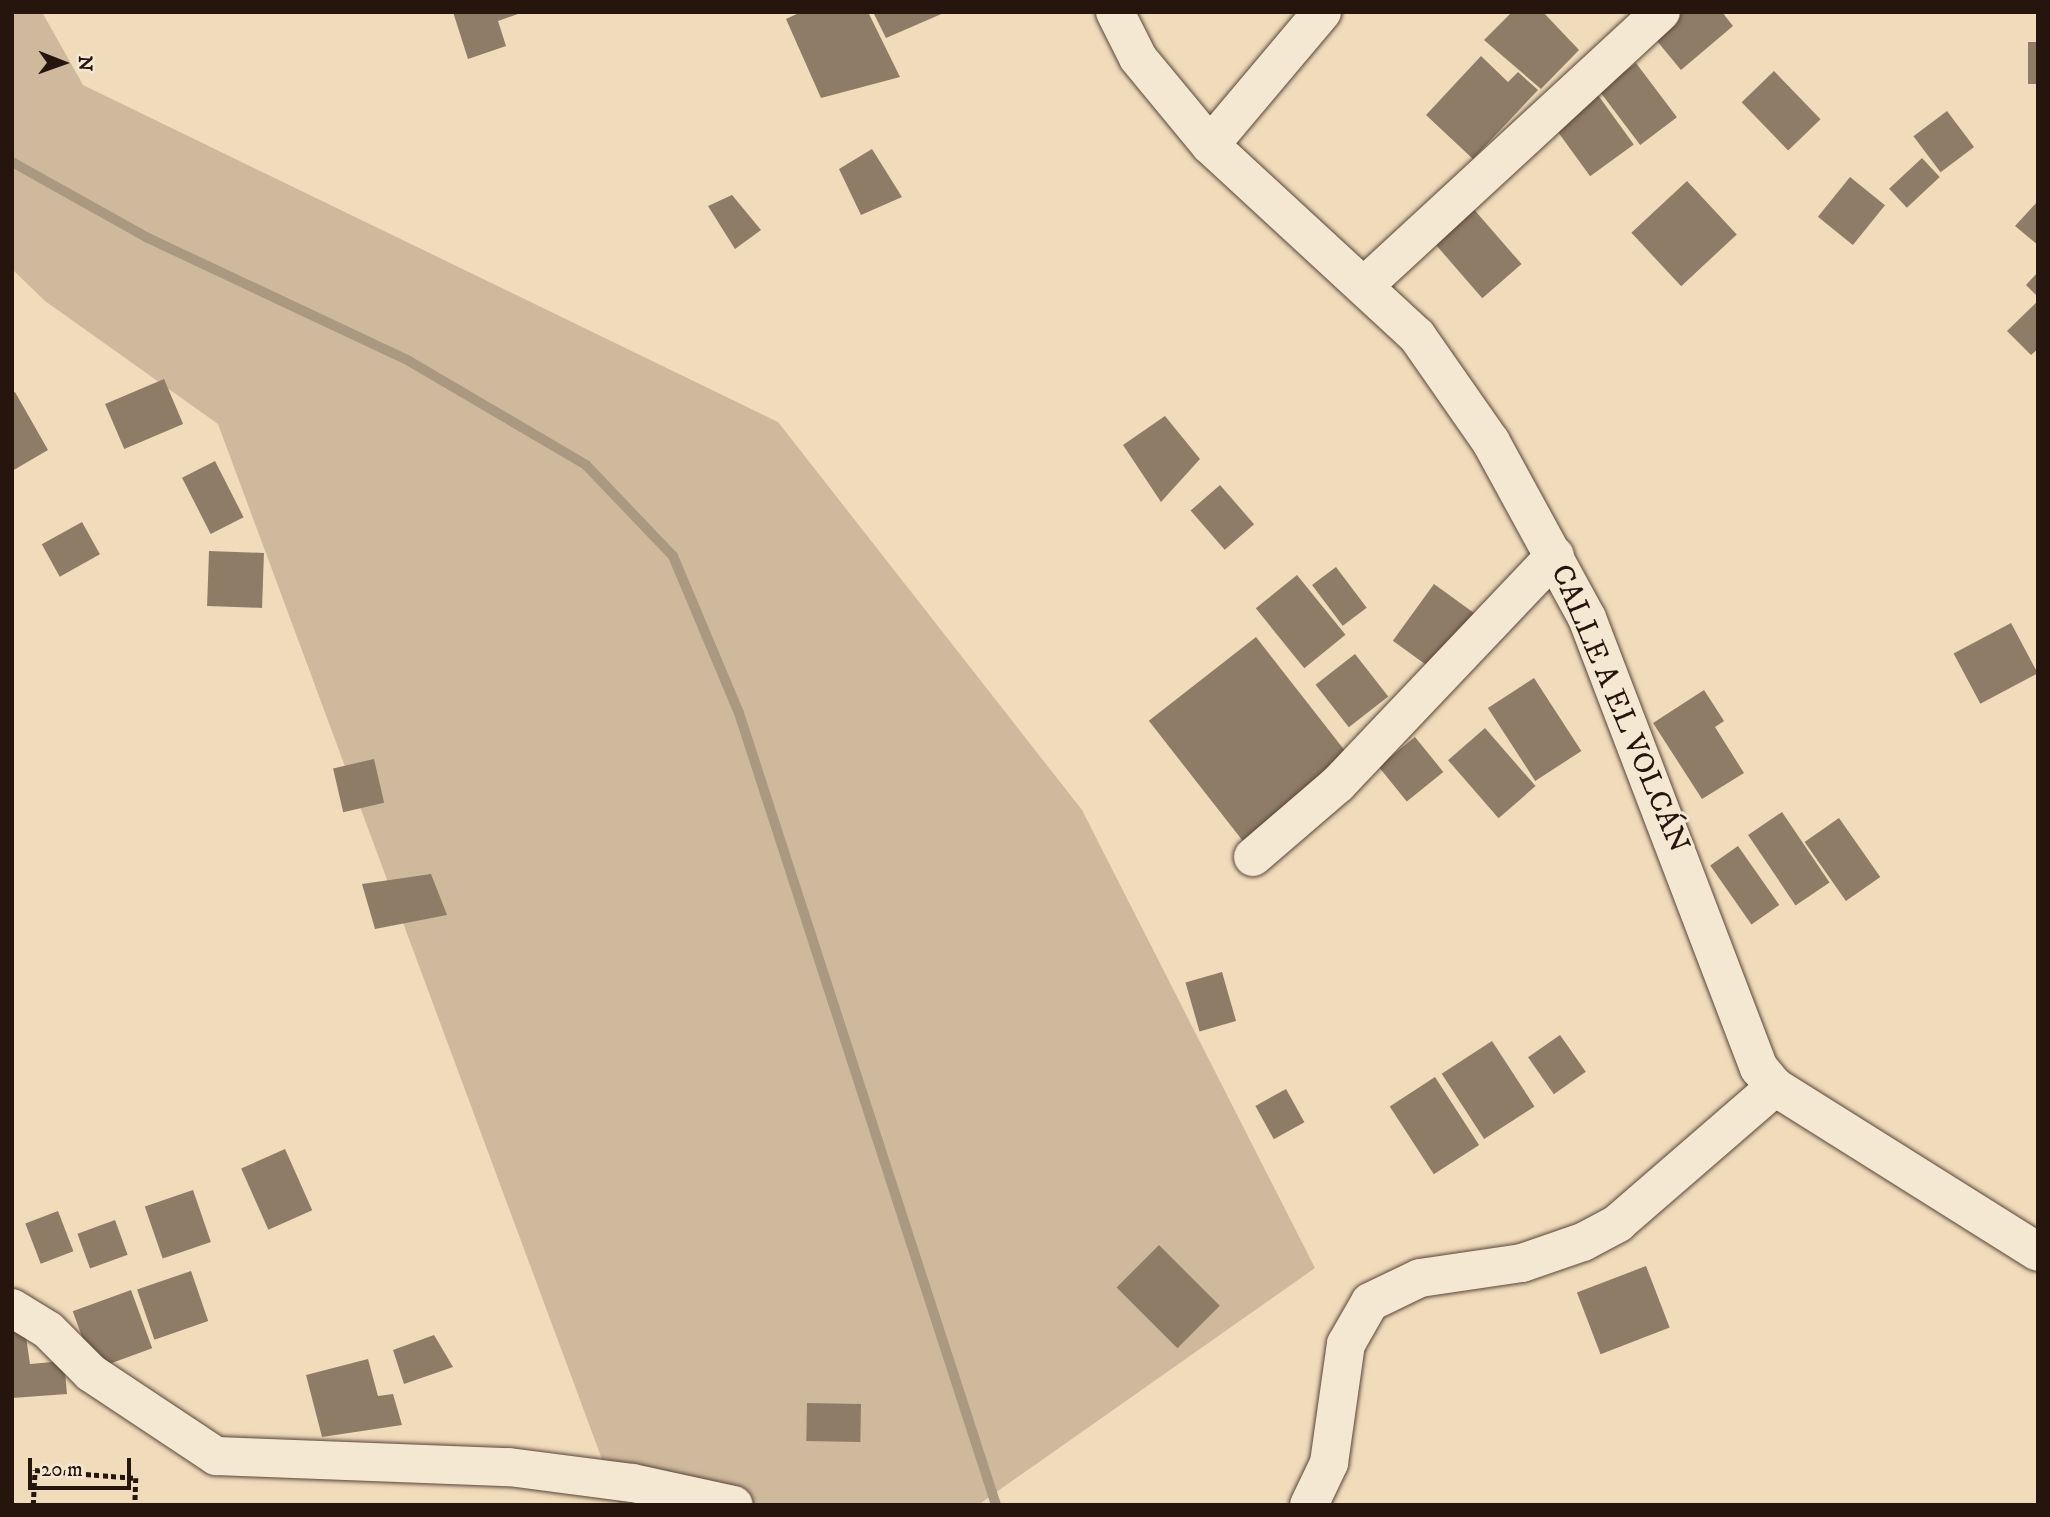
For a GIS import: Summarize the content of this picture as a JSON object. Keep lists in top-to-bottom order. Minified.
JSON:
{"streets":{"street":["CALLE A EL VOLCÁN"]},"scale_bar":"20 m","north":"right"}
